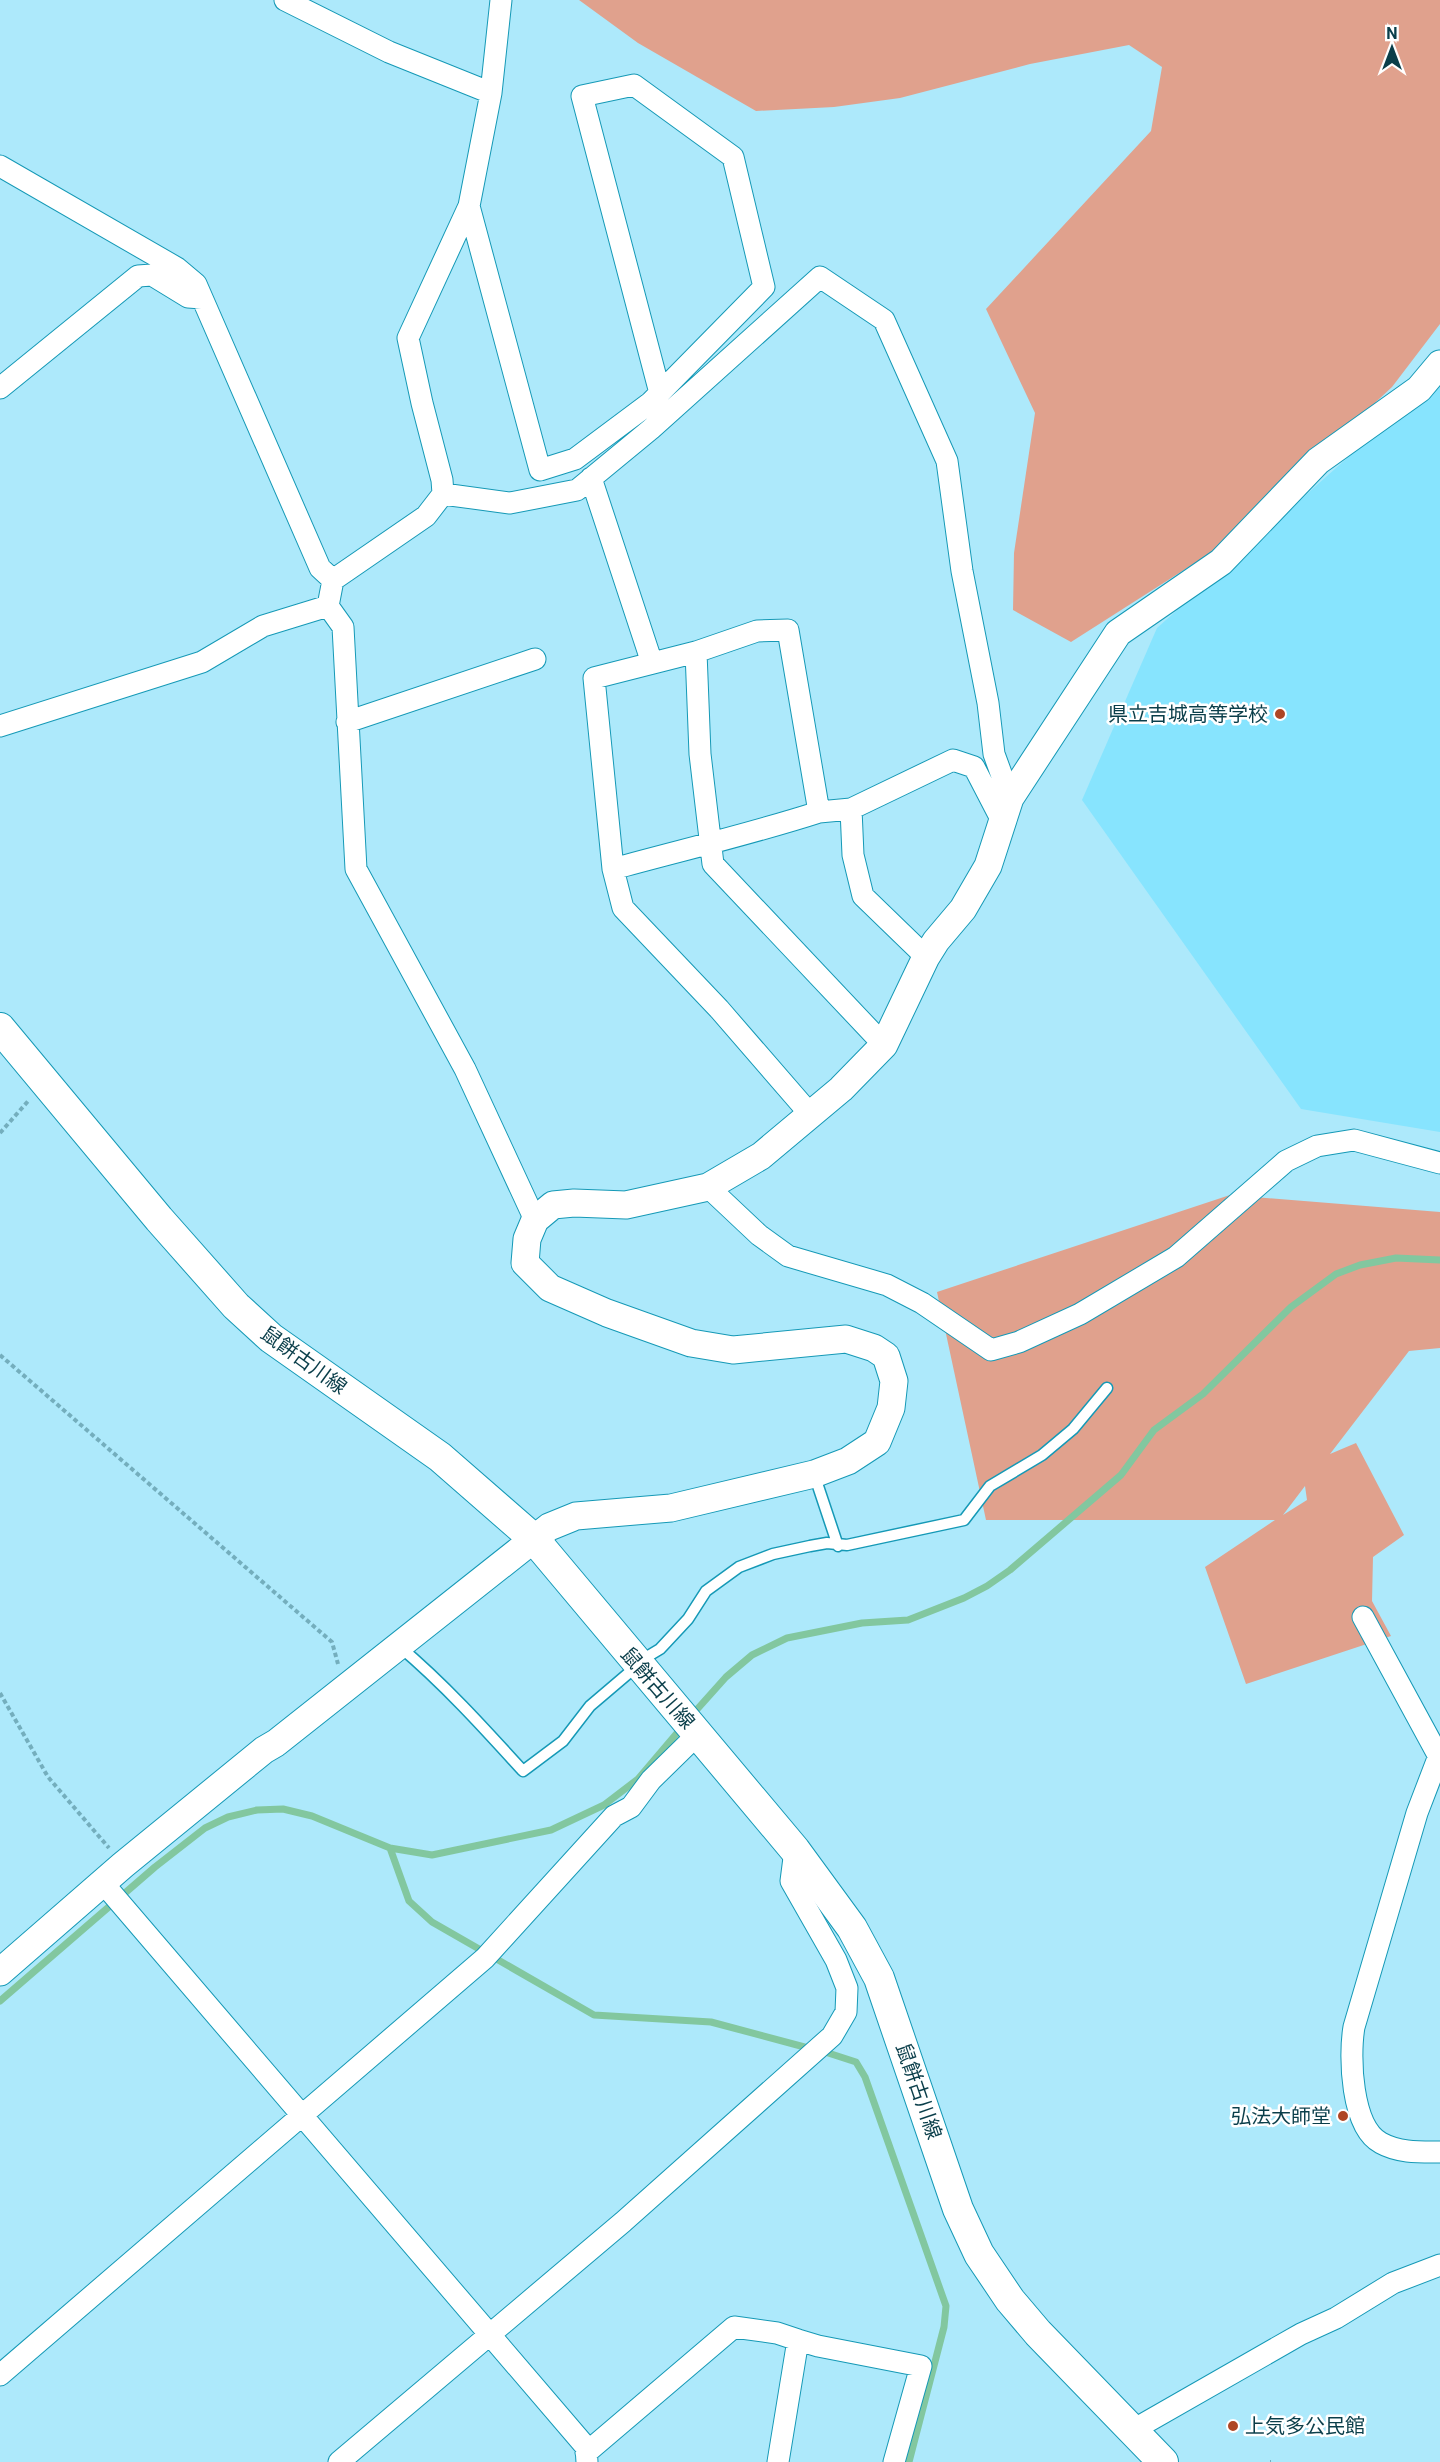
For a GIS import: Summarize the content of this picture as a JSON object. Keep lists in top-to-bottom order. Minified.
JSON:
{"streets":{"main road":["鼠餅古川線"]},"places":["県立吉城高等学校","弘法大師堂","上気多公民館"],"north":"top"}
